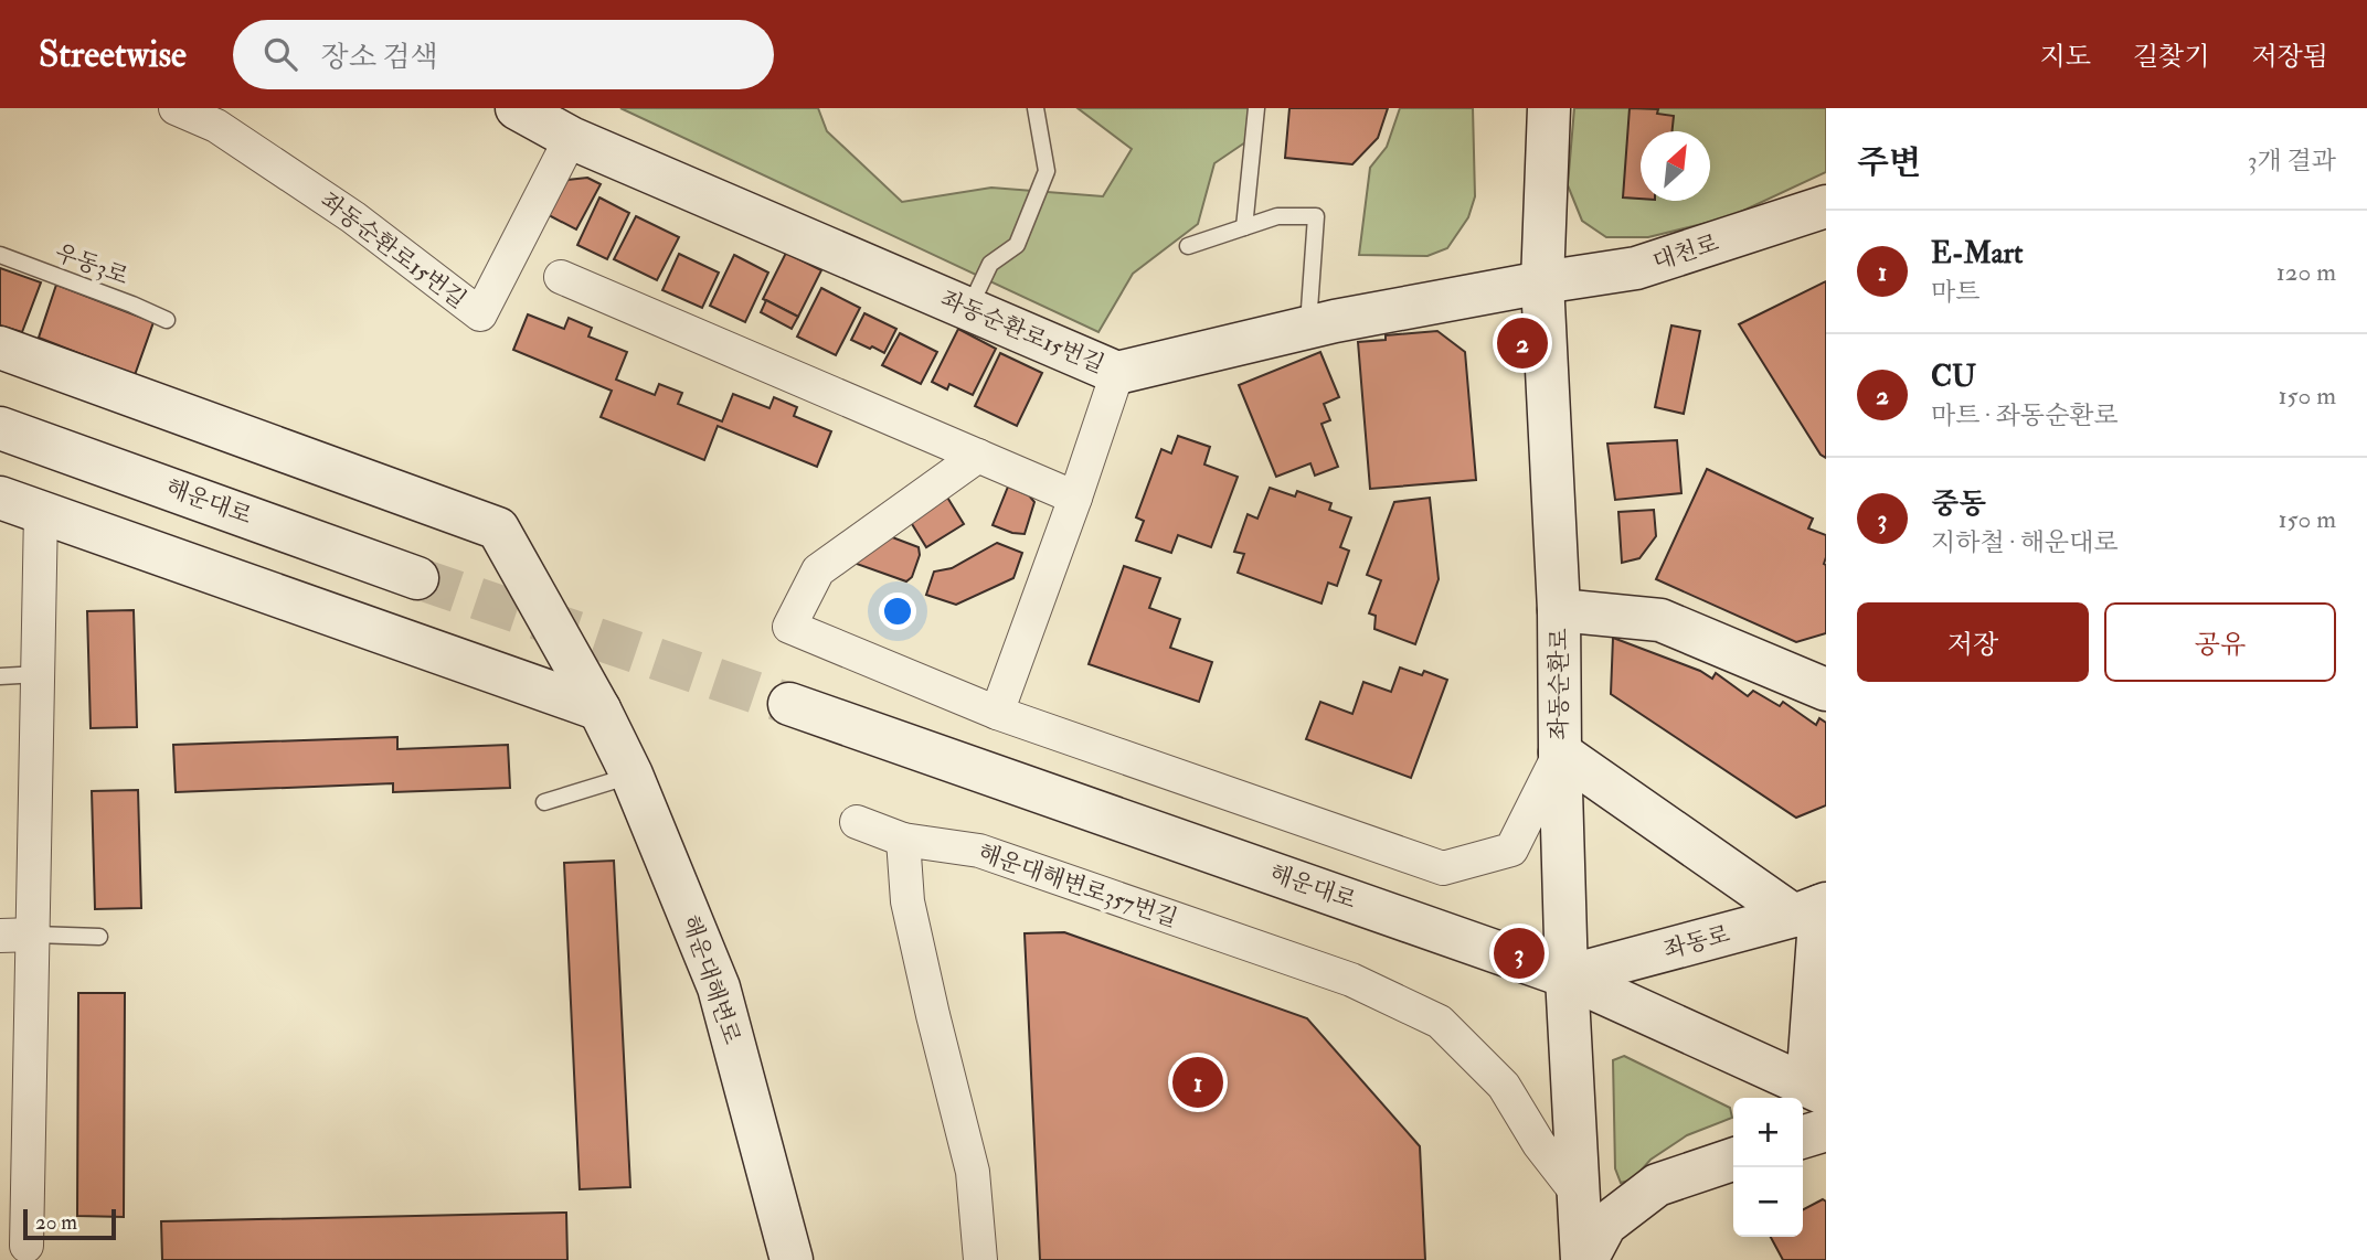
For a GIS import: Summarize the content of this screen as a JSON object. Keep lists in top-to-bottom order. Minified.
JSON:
{"streets":{"street":["좌동순환로15번길","대천로","해운대로","좌동순환로","해운대해변로357번길","좌동로","해운대해변로"],"lane":["우동3로"]},"crossings":[["좌동순환로15번길","대천로"],["좌동순환로15번길","좌동순환로"],["대천로","좌동순환로"],["해운대로","좌동순환로"],["해운대로","좌동로"],["좌동순환로","해운대해변로357번길"],["좌동순환로","좌동로"]],"scale_bar":"20 m","north":"top right","page":{"header":"Streetwise","search":"장소 검색","nav":["지도","길찾기","저장됨"],"heading":["주변","3개 결과"],"list":[{"mark":"1","name":"E-Mart","note":"마트","value":"120 m"},{"mark":"2","name":"CU","note":"마트 · 좌동순환로","value":"150 m"},{"mark":"3","name":"중동","note":"지하철 · 해운대로","value":"150 m"}],"pins":["2","3","1"],"buttons":["저장","공유"],"map_buttons":["+","−"],"scale":"20 m"}}
